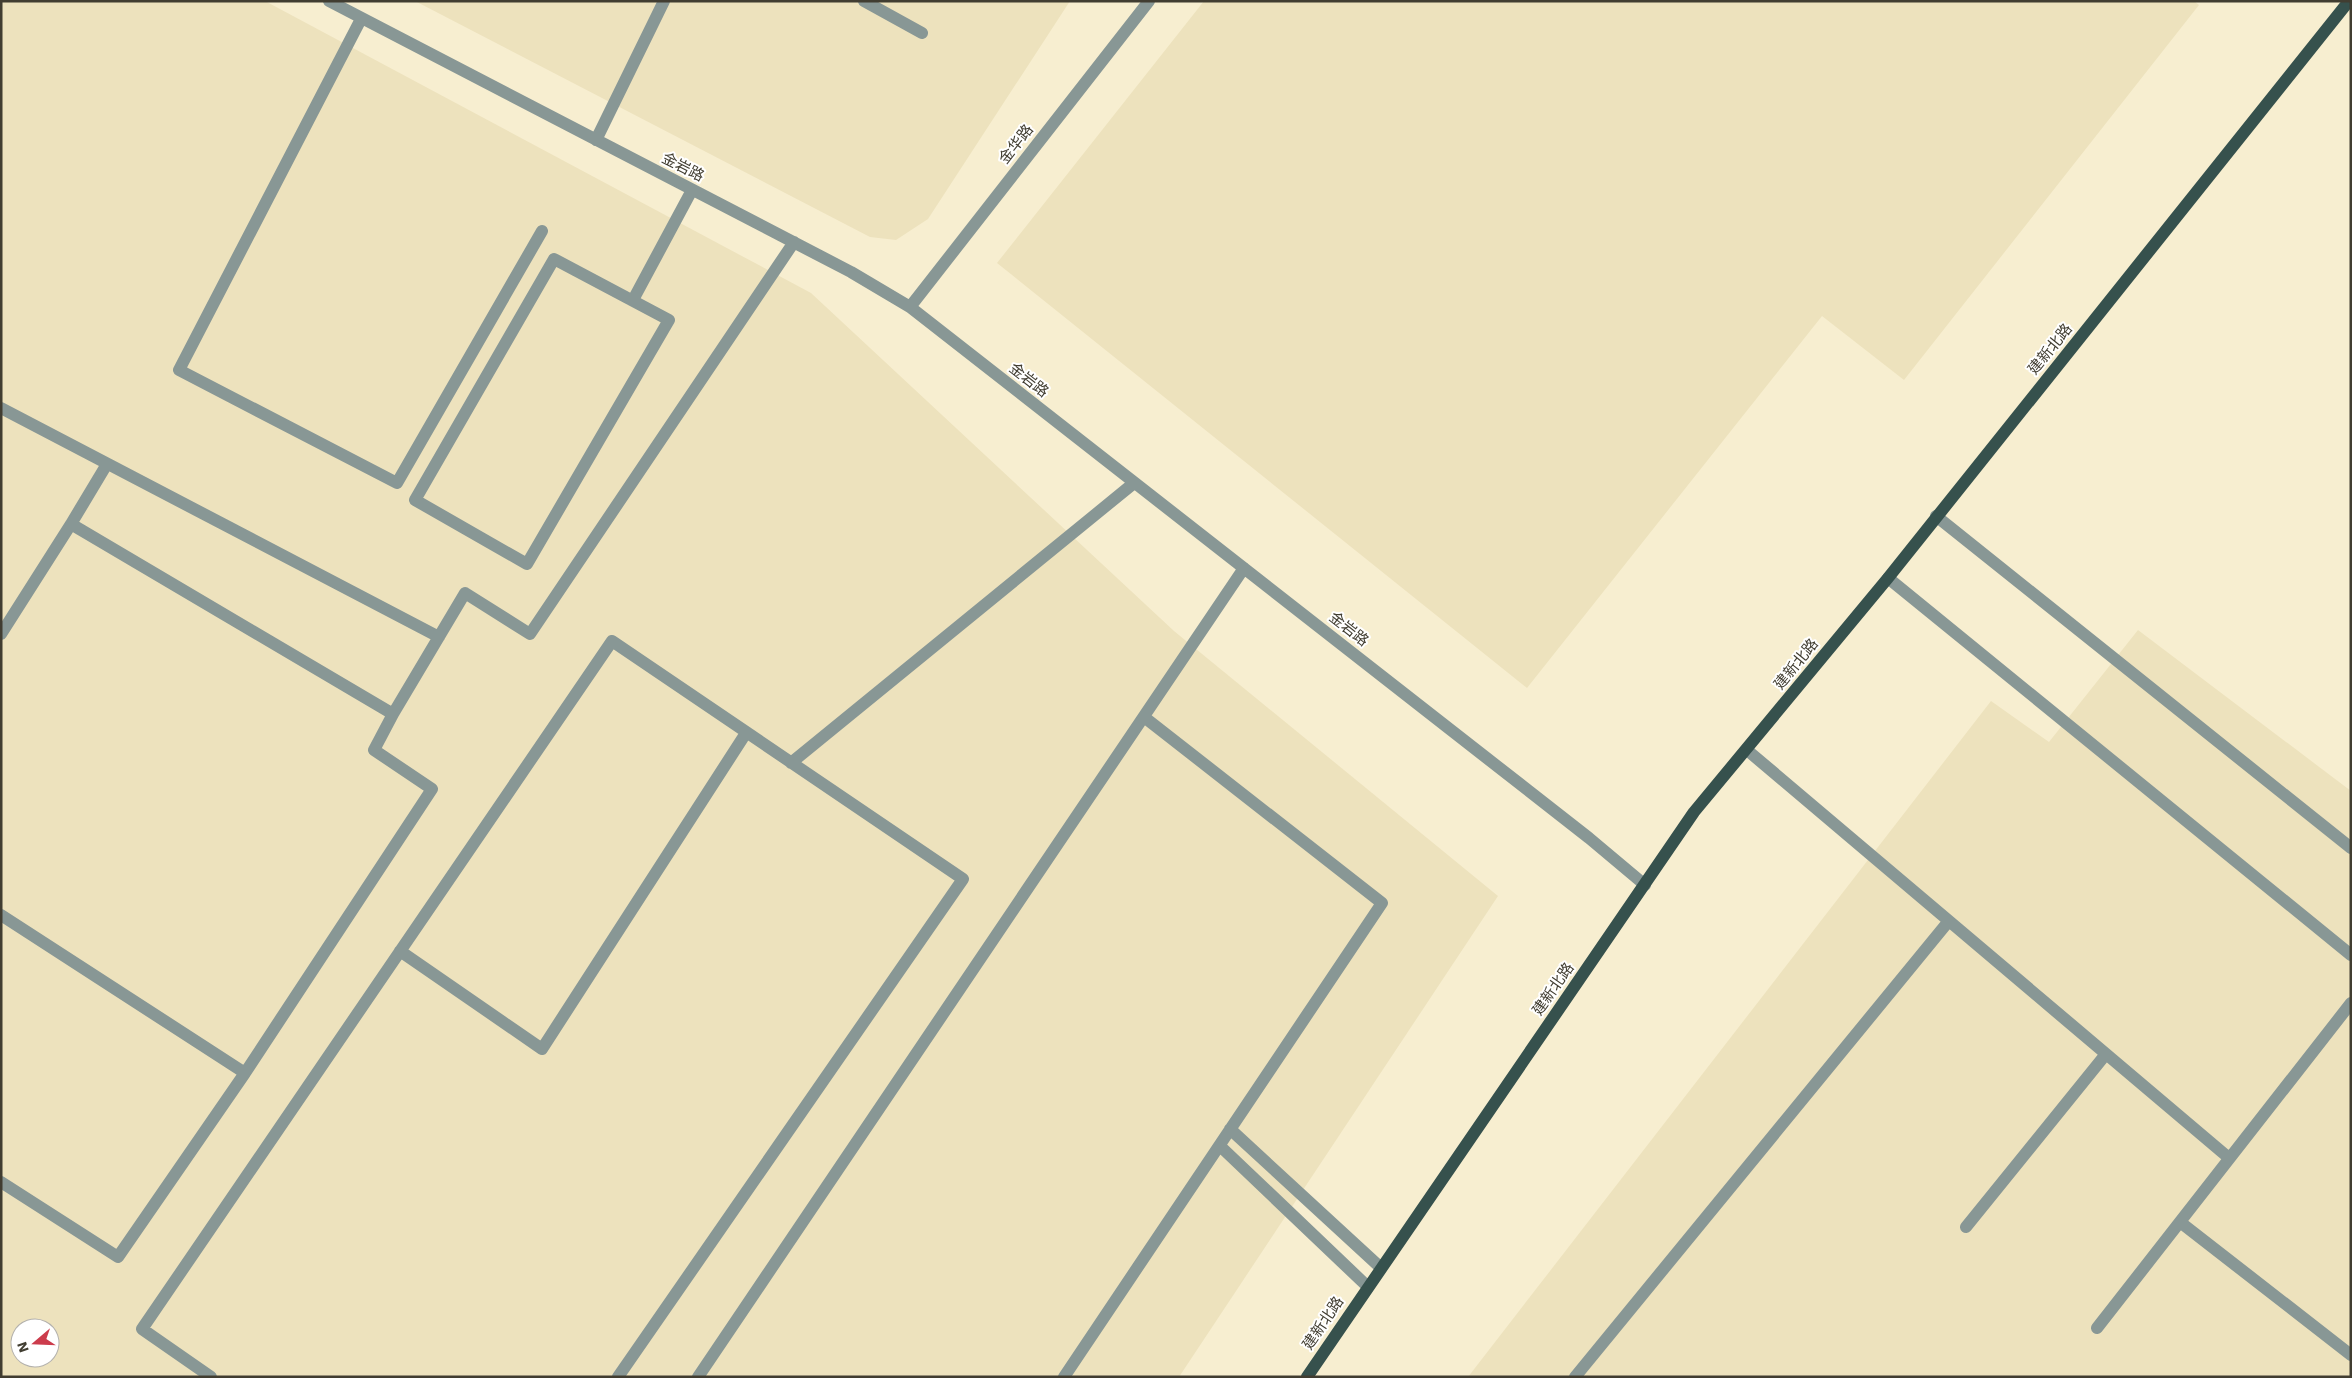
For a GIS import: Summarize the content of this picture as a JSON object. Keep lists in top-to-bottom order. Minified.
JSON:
{"streets":{"main road":["建新北路"],"street":["金华路","金岩路"]},"crossings":[["金华路","金岩路"],["金岩路","建新北路"]],"north":"left"}
